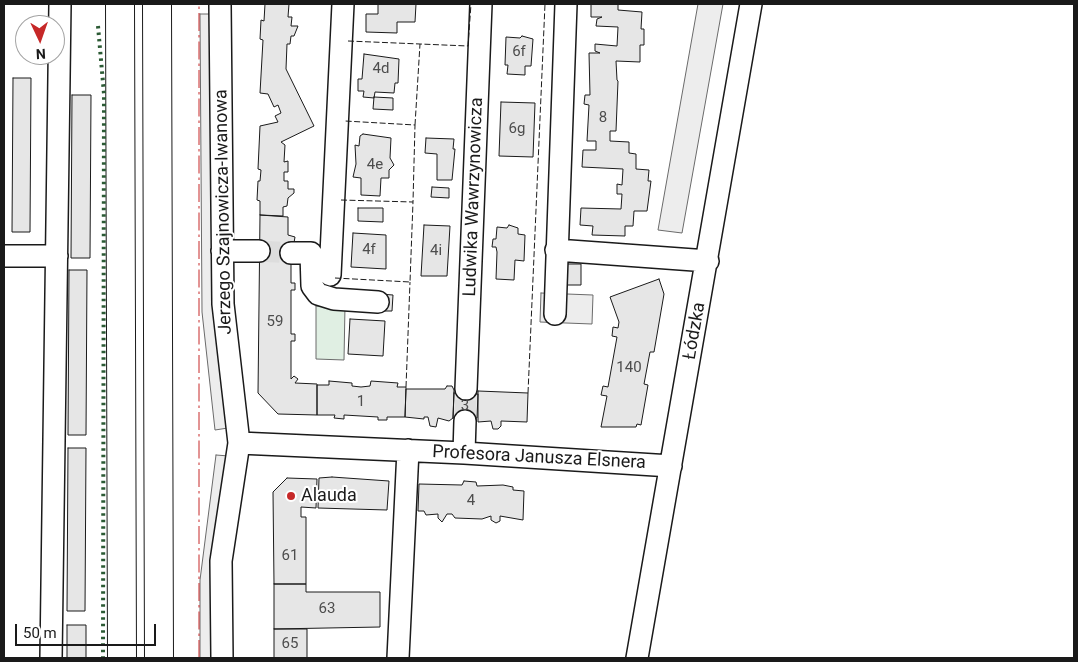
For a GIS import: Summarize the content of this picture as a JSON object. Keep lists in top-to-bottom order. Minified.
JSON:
{"streets":{"street":["Ludwika Wawrzynowicza","Jerzego Szajnowicza-Iwanowa","Łódzka","Profesora Janusza Elsnera"]},"crossings":[["Jerzego Szajnowicza-Iwanowa","Profesora Janusza Elsnera"],["Łódzka","Profesora Janusza Elsnera"]],"places":["Alauda"],"house_numbers":["6f","4d","8","6g","4e","4f","4i","59","140","1","3","4","61","63","65"],"scale_bar":"50 m","north":"bottom"}
